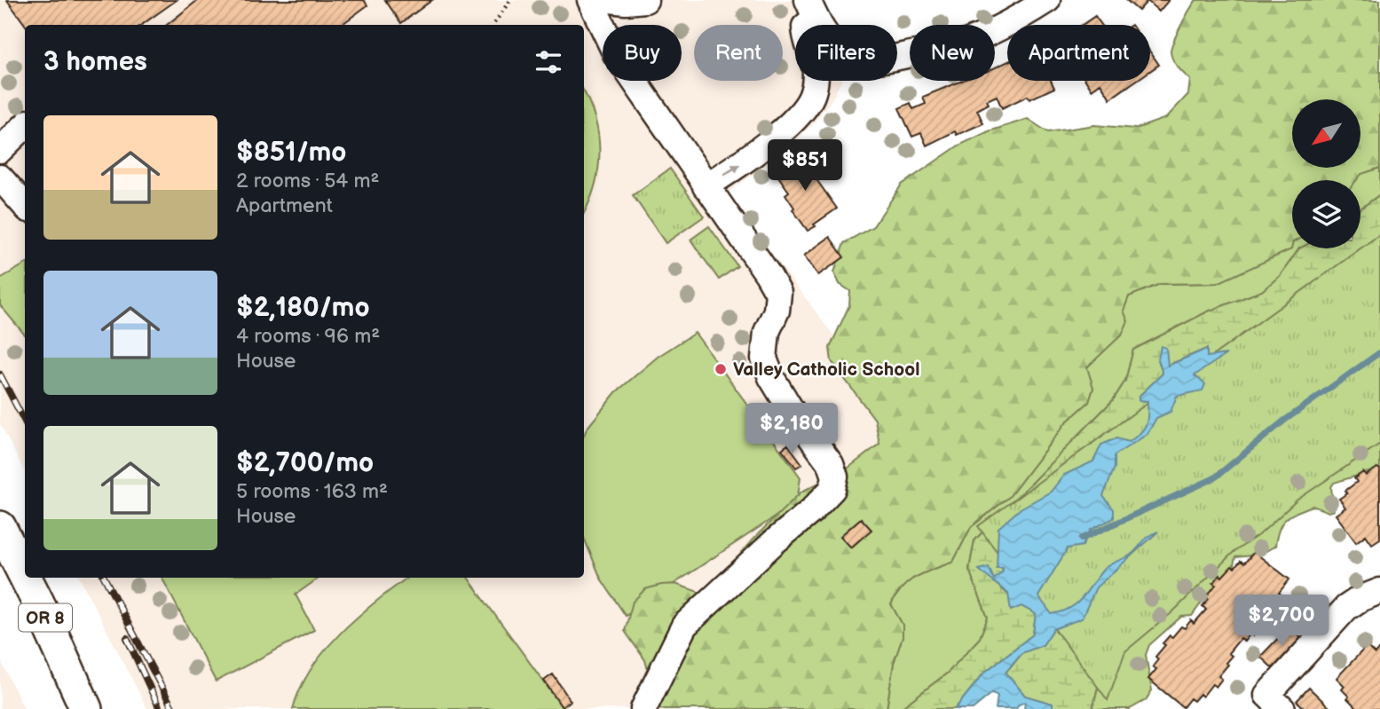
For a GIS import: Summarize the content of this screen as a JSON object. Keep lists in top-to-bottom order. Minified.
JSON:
{"streets":{"main road":["OR 8"]},"places":["Valley Catholic School"],"north":"bottom left","page":{"chip":["Buy","Rent","Filters","New","Apartment"],"heading":"3 homes","list":[{"name":"$851/mo","note":"2 rooms · 54 m² · Apartment"},{"name":"$2,180/mo","note":"4 rooms · 96 m² · House"},{"name":"$2,700/mo","note":"5 rooms · 163 m² · House"}],"price":["$851","$2,180","$2,700"]}}
